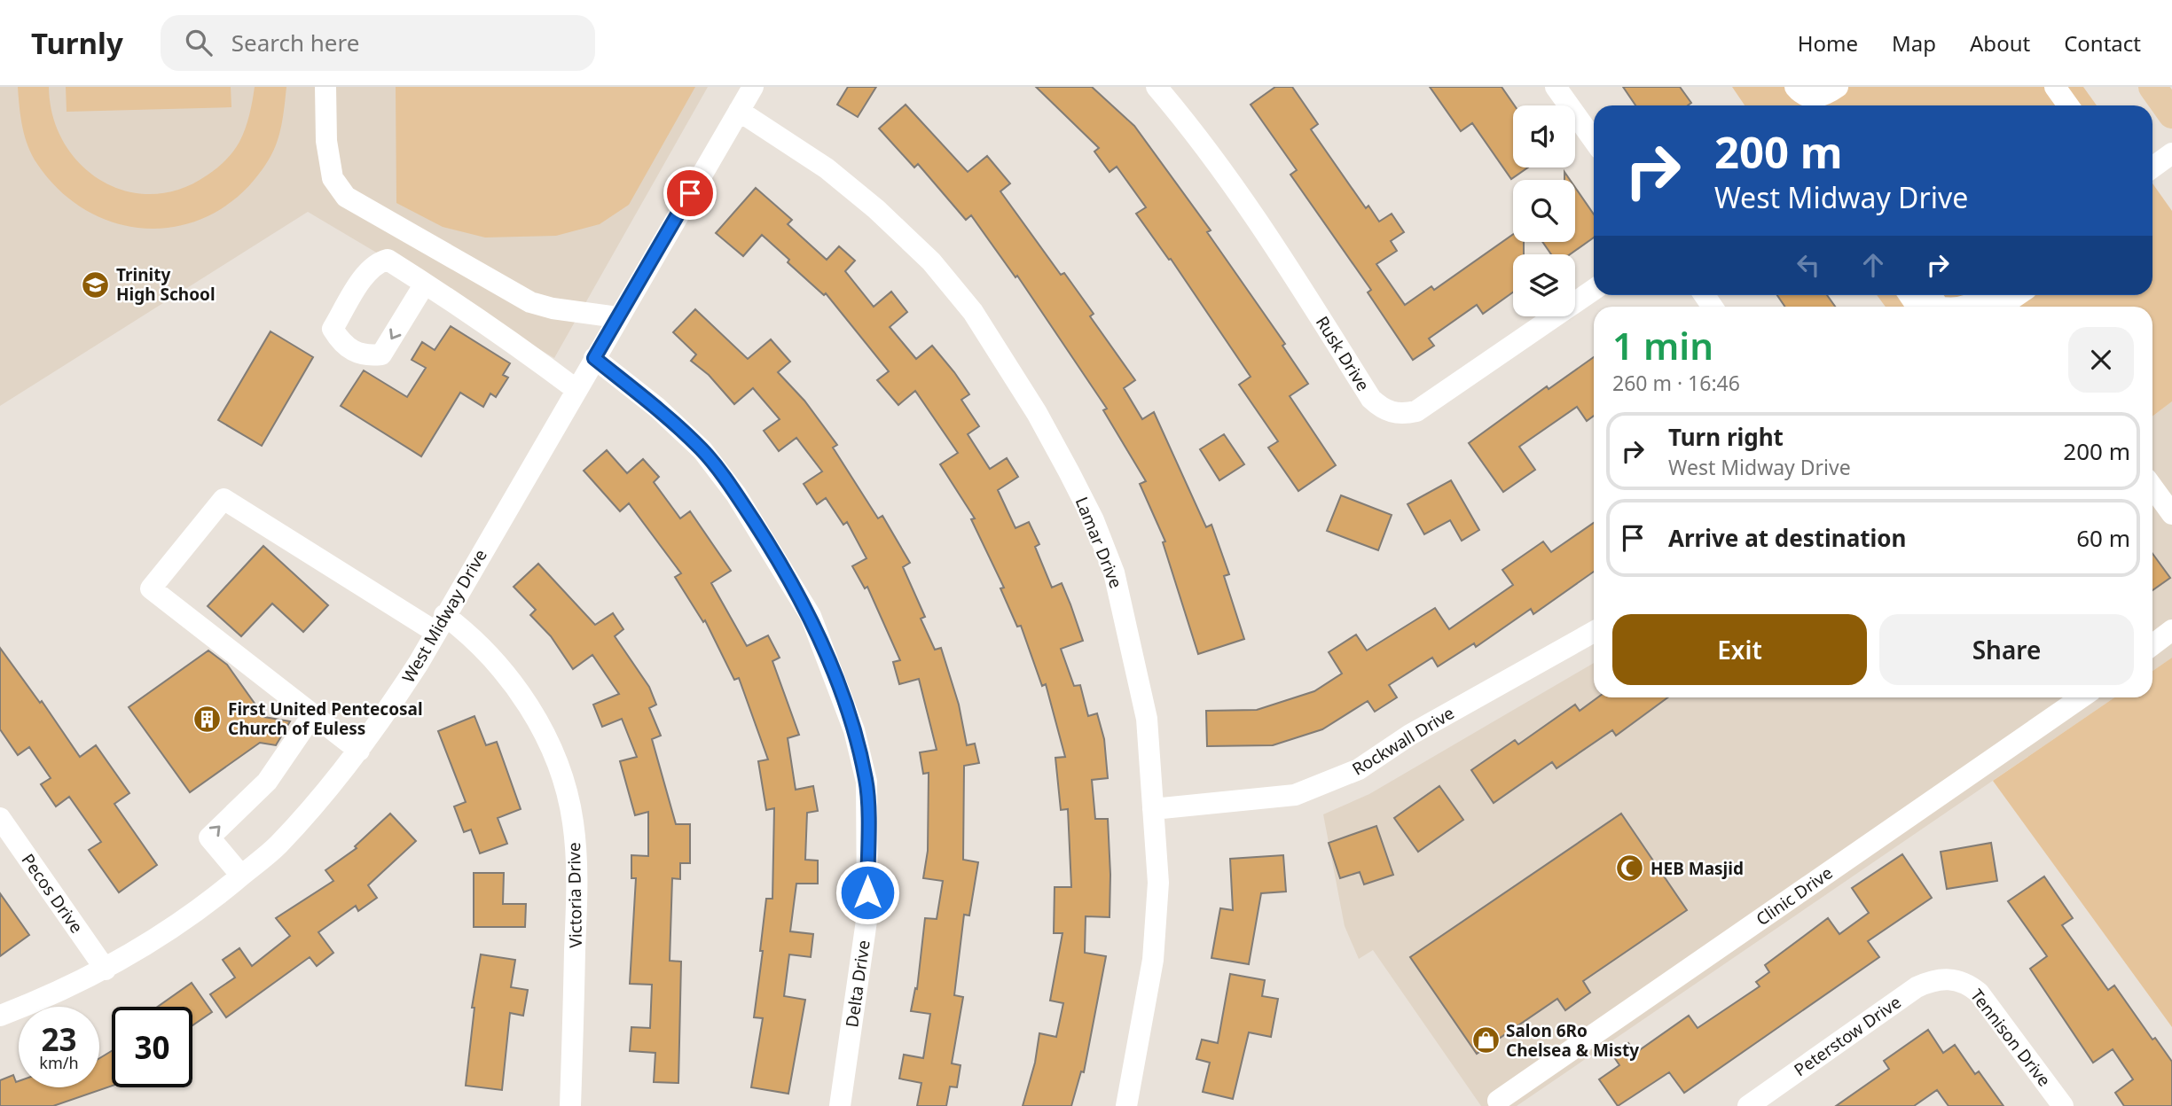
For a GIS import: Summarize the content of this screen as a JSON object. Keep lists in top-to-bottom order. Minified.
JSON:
{"streets":{"street":["Rusk Drive","Lamar Drive","West Midway Drive","Rockwall Drive","Pecos Drive","Victoria Drive","Clinic Drive","Delta Drive","Peterstow Drive","Tennison Drive"]},"crossings":[["Lamar Drive","West Midway Drive"],["Lamar Drive","Rockwall Drive"],["West Midway Drive","Pecos Drive"],["West Midway Drive","Victoria Drive"],["West Midway Drive","Delta Drive"],["Peterstow Drive","Tennison Drive"]],"places":{"school or university":["Trinity High School"],"building":["First United Pentecosal Church of Euless"],"mosque":["HEB Masjid"],"shop":["Salon 6Ro Chelsea & Misty"]},"page":{"header":"Turnly","search":"Search here","nav":["Home","Map","About","Contact"],"turn":["200 m","West Midway Drive"],"heading":["1 min","260 m · 16:46"],"list":[{"name":"Turn right","note":"West Midway Drive","value":"200 m"},{"name":"Arrive at destination","value":"60 m"}],"buttons":["Exit","Share"],"speed":"23 km/h","limit":"30"}}
